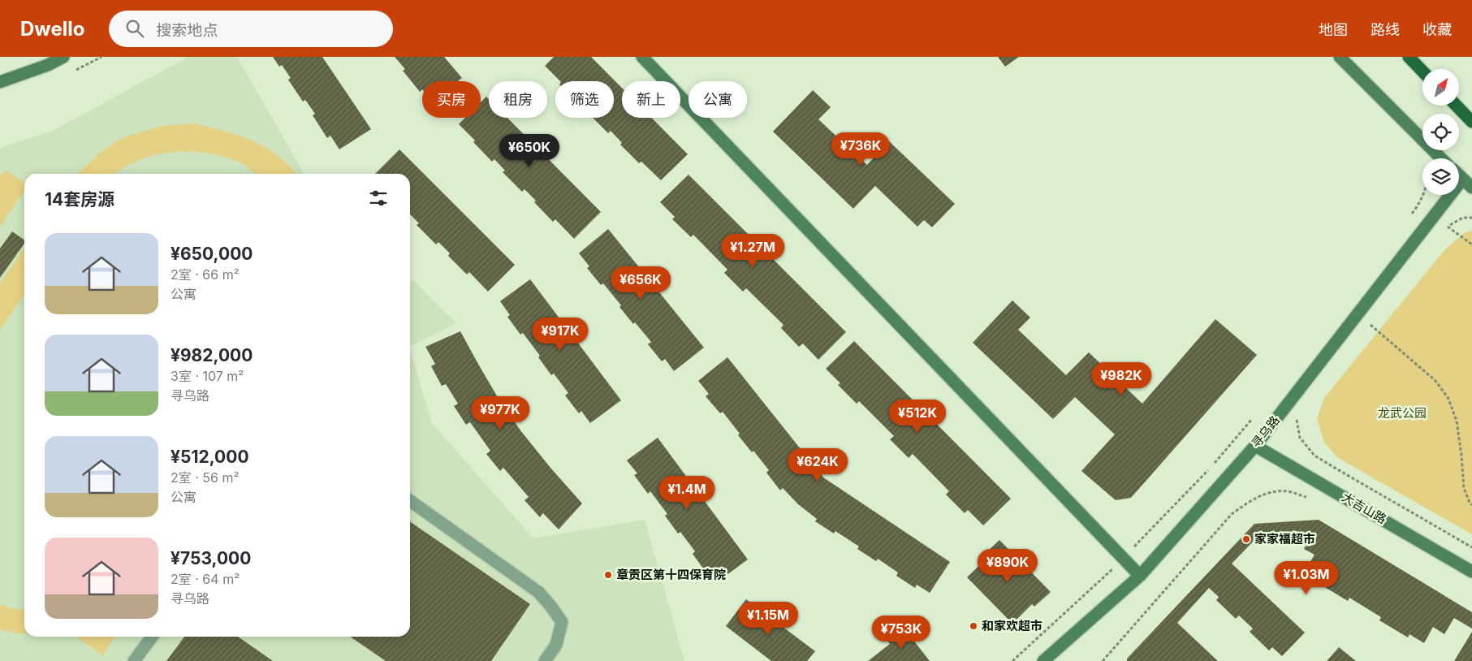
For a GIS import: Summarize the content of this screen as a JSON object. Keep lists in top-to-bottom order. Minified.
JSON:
{"streets":{"street":["寻乌路","大吉山路"]},"crossings":[["寻乌路","大吉山路"]],"parks":["龙武公园"],"places":["家家福超市","章贡区第十四保育院","和家欢超市"],"north":"top right","page":{"header":"Dwello","search":"搜索地点","nav":["地图","路线","收藏"],"chip":["买房","租房","筛选","新上","公寓"],"price":["¥736K","¥650K","¥1.27M","¥656K","¥917K","¥982K","¥977K","¥512K","¥624K","¥1.4M","¥890K","¥1.03M","¥1.15M","¥753K"],"heading":"14套房源","list":[{"name":"¥650,000","note":"2室 · 66 m² · 公寓"},{"name":"¥982,000","note":"3室 · 107 m² · 寻乌路"},{"name":"¥512,000","note":"2室 · 56 m² · 公寓"},{"name":"¥753,000","note":"2室 · 64 m² · 寻乌路"}]}}
